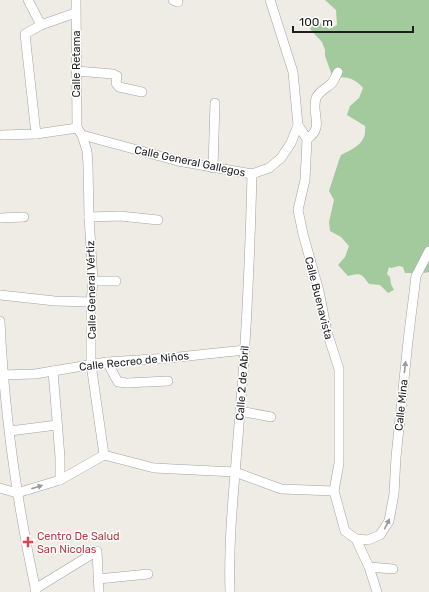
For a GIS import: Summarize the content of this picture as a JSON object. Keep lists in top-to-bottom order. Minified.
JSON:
{"streets":{"street":["Calle Retama","Calle General Gallegos","Calle General Vértiz","Calle Buenavista","Calle Recreo de Niños","Calle 2 de Abril","Calle Mina"]},"crossings":[["Calle Retama","Calle General Gallegos"],["Calle Retama","Calle General Vértiz"],["Calle General Gallegos","Calle General Vértiz"],["Calle General Gallegos","Calle 2 de Abril"],["Calle General Vértiz","Calle Recreo de Niños"],["Calle Buenavista","Calle Mina"],["Calle Recreo de Niños","Calle 2 de Abril"]],"one_way":["Calle Mina"],"places":{"health":["Centro De Salud San Nicolas"]},"scale_bar":"100 m"}
